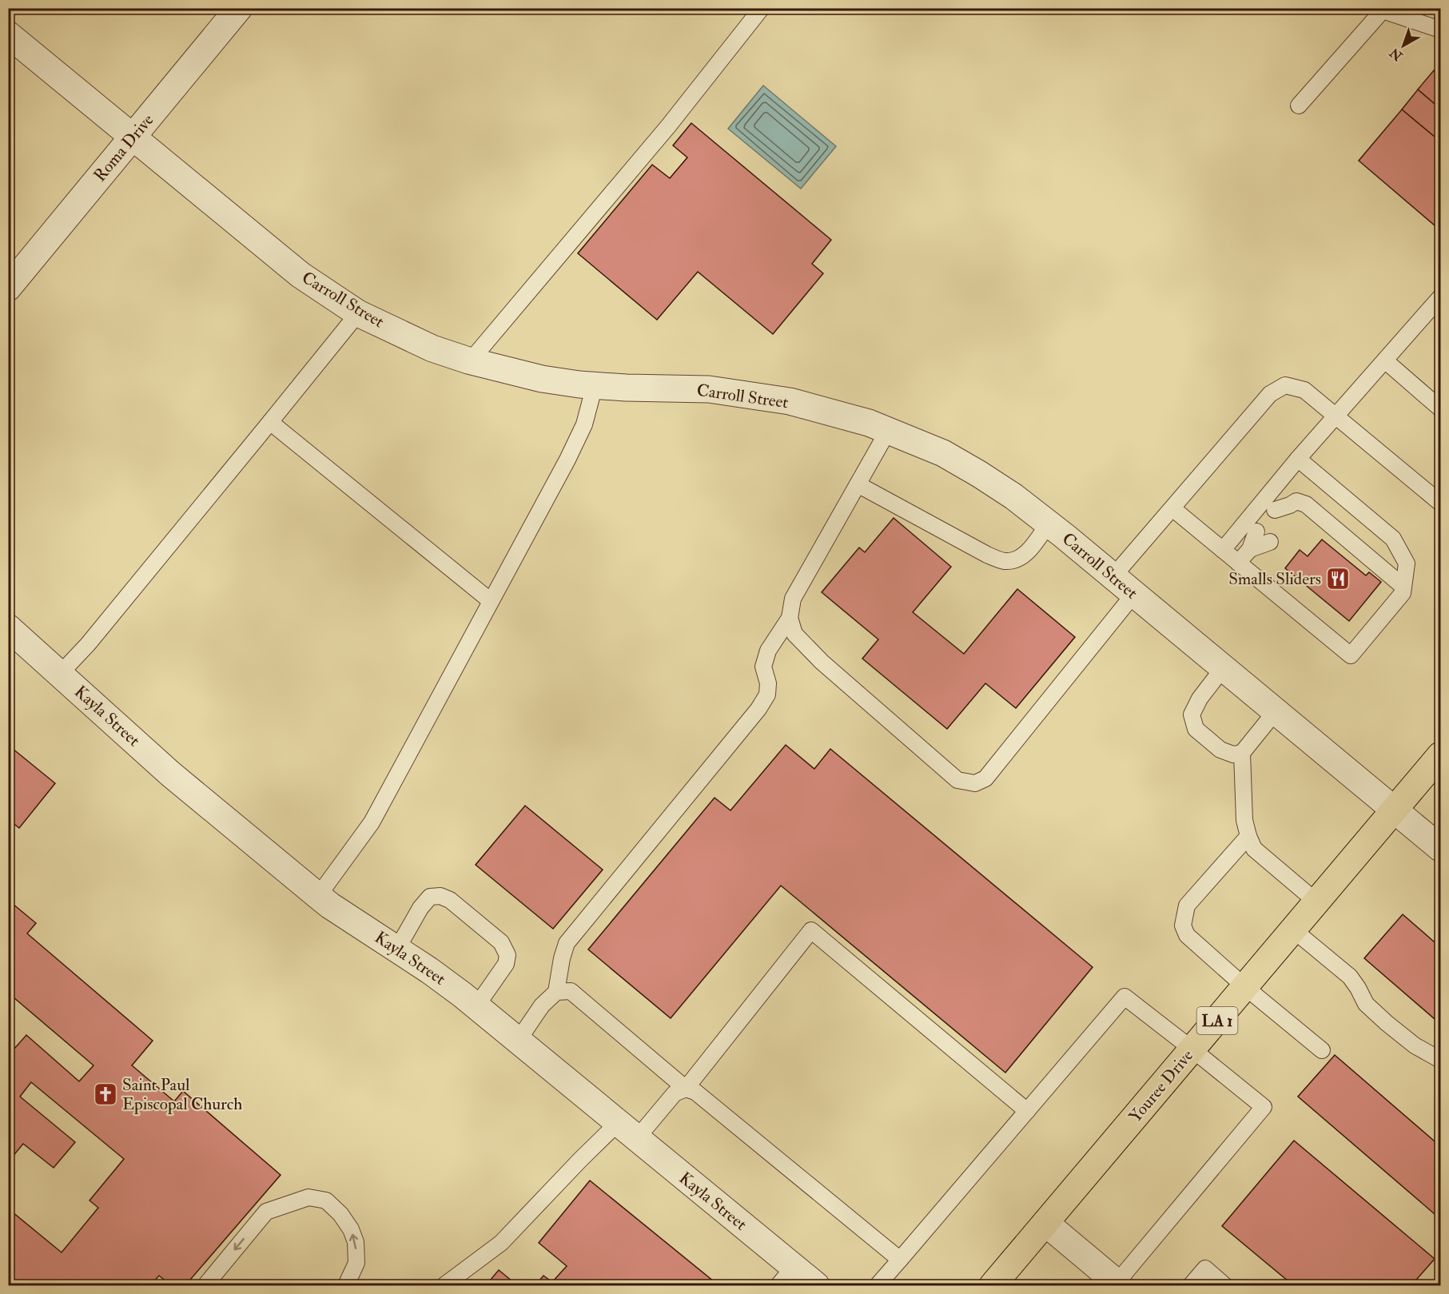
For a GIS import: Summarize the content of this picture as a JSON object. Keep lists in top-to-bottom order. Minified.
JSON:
{"streets":{"main road":["LA 1","Youree Drive"],"street":["Roma Drive","Carroll Street","Kayla Street"]},"crossings":[["Roma Drive","Carroll Street"],["Carroll Street","Youree Drive"]],"places":{"restaurant":["Smalls Sliders"],"church":["Saint Paul Episcopal Church"]},"north":"bottom left"}
